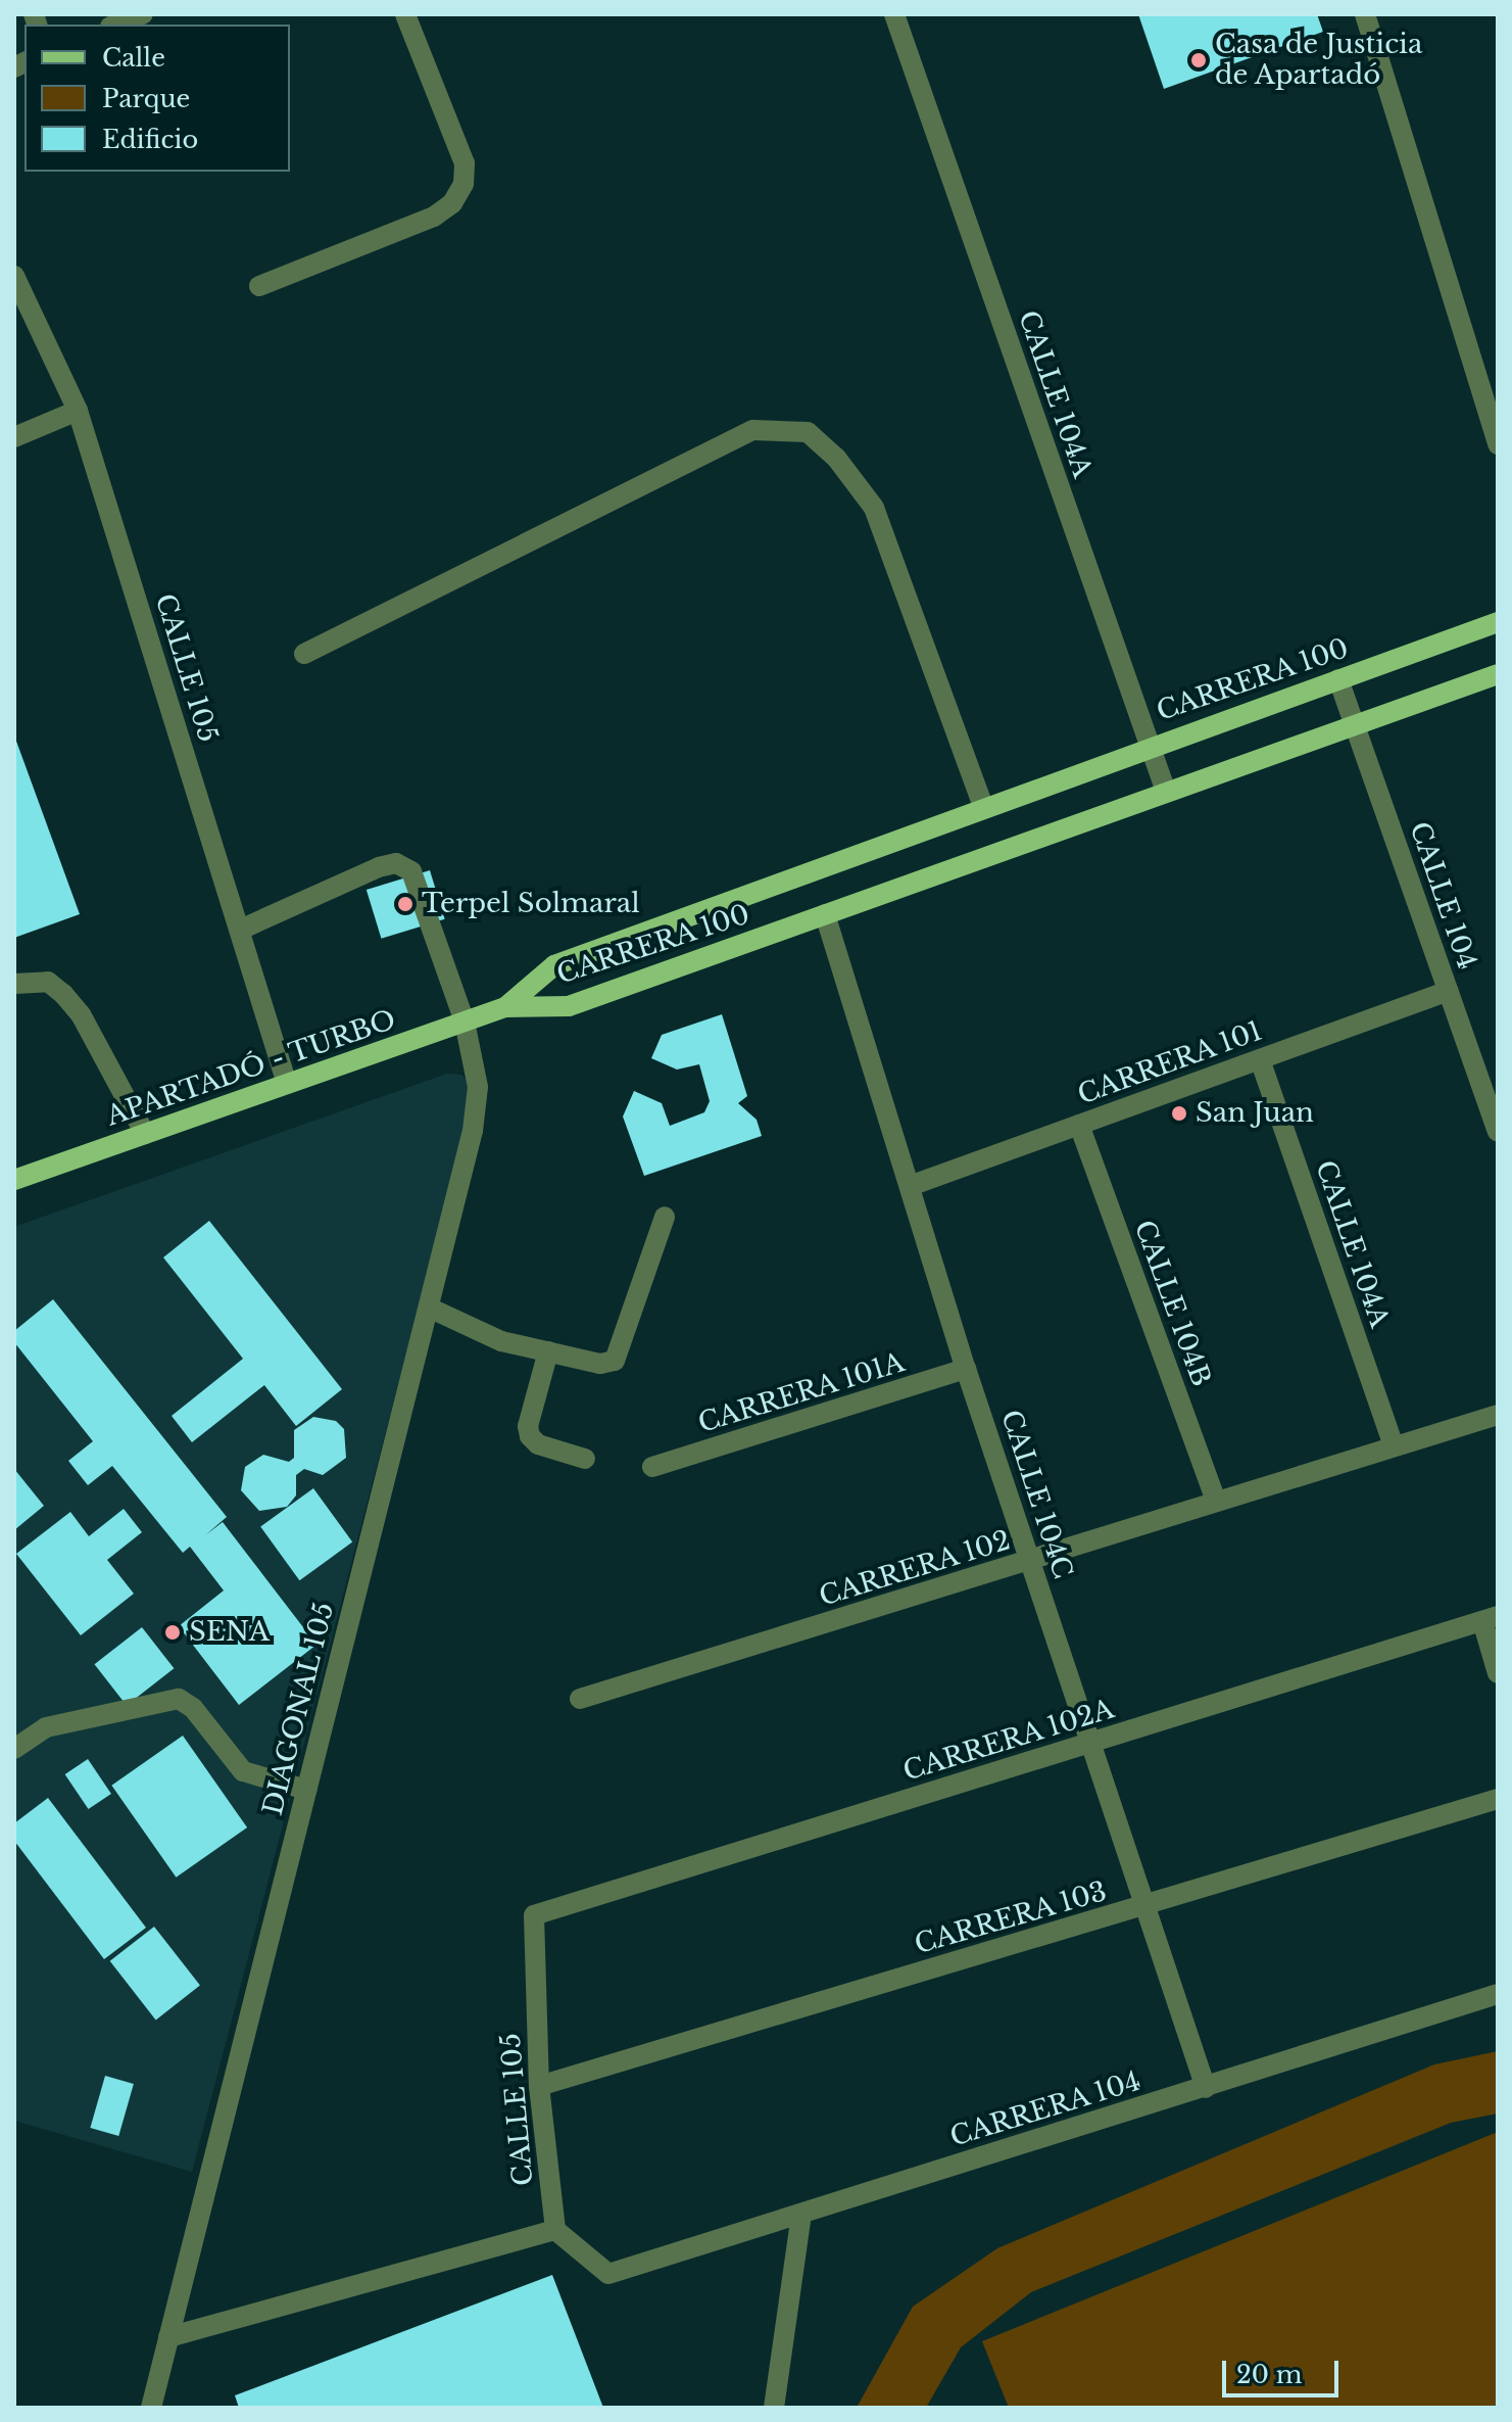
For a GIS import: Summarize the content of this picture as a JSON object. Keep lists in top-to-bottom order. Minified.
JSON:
{"streets":{"main road":["CARRERA 100","APARTADÓ - TURBO"],"street":["CALLE 104A","CALLE 105","CALLE 104","CARRERA 101","CALLE 104B","CARRERA 101A","CALLE 104C","CARRERA 102","DIAGONAL 105","CARRERA 102A","CARRERA 103","CARRERA 104"]},"crossings":[["CALLE 104A","CARRERA 100"],["CALLE 104A","CARRERA 101"],["CALLE 104A","CARRERA 102"],["CALLE 105","APARTADÓ - TURBO"],["CALLE 105","DIAGONAL 105"],["CALLE 105","CARRERA 102A"],["CALLE 105","CARRERA 103"],["CALLE 105","CARRERA 104"],["CARRERA 100","CALLE 104"],["CARRERA 100","APARTADÓ - TURBO"],["CARRERA 100","CALLE 104C"],["CALLE 104","CARRERA 101"],["CARRERA 101","CALLE 104B"],["CARRERA 101","CALLE 104C"],["APARTADÓ - TURBO","DIAGONAL 105"],["CALLE 104B","CARRERA 102"],["CARRERA 101A","CALLE 104C"],["CALLE 104C","CARRERA 102"],["CALLE 104C","CARRERA 102A"],["CALLE 104C","CARRERA 103"],["CALLE 104C","CARRERA 104"]],"places":["Casa de Justicia de Apartadó","Terpel Solmaral","San Juan","SENA"],"legend":["Calle","Parque","Edificio"],"scale_bar":"20 m"}
